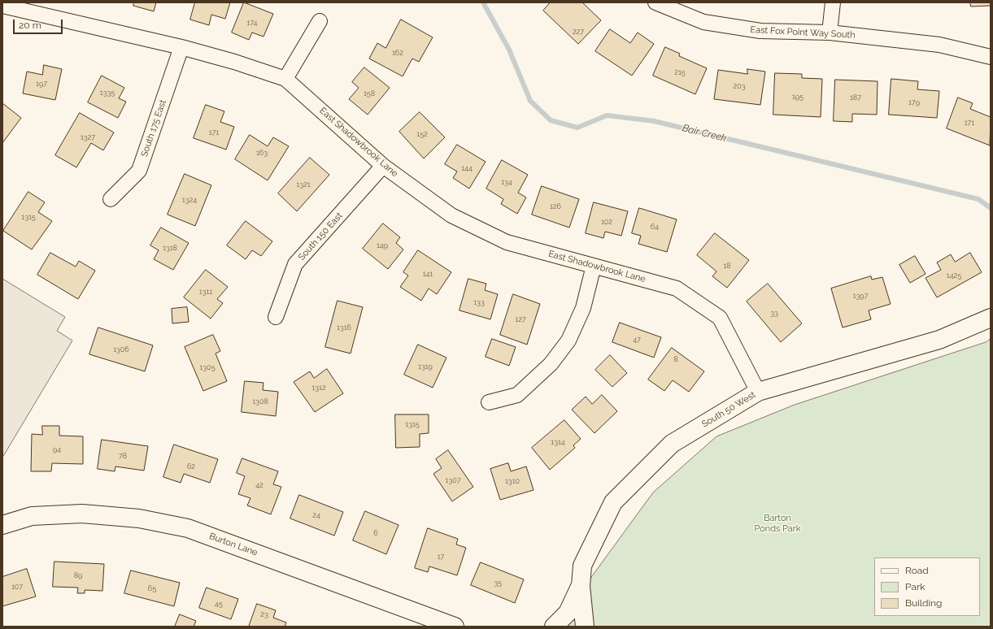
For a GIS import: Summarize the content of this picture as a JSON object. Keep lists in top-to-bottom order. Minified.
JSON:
{"streets":{"street":["East Fox Point Way South","South 175 East","East Shadowbrook Lane","South 150 East","South 50 West","Burton Lane"]},"crossings":[["South 175 East","East Shadowbrook Lane"],["East Shadowbrook Lane","South 150 East"],["East Shadowbrook Lane","South 50 West"]],"water":["Bair Creek"],"parks":["Barton Ponds Park"],"house_numbers":["174","227","162","215","197","203","1335","158","195","187","179","171","171","152","1327","163","144","134","1321","1324","126","1315","102","64","149","1318","18","141","1425","1311","1397","133","33","127","1316","47","1306","8","1319","1305","1312","1308","1315","1314","94","78","62","1307","1310","42","24","6","17","89","35","107","65","45","23"],"legend":["Road","Park","Building"],"scale_bar":"20 m"}
